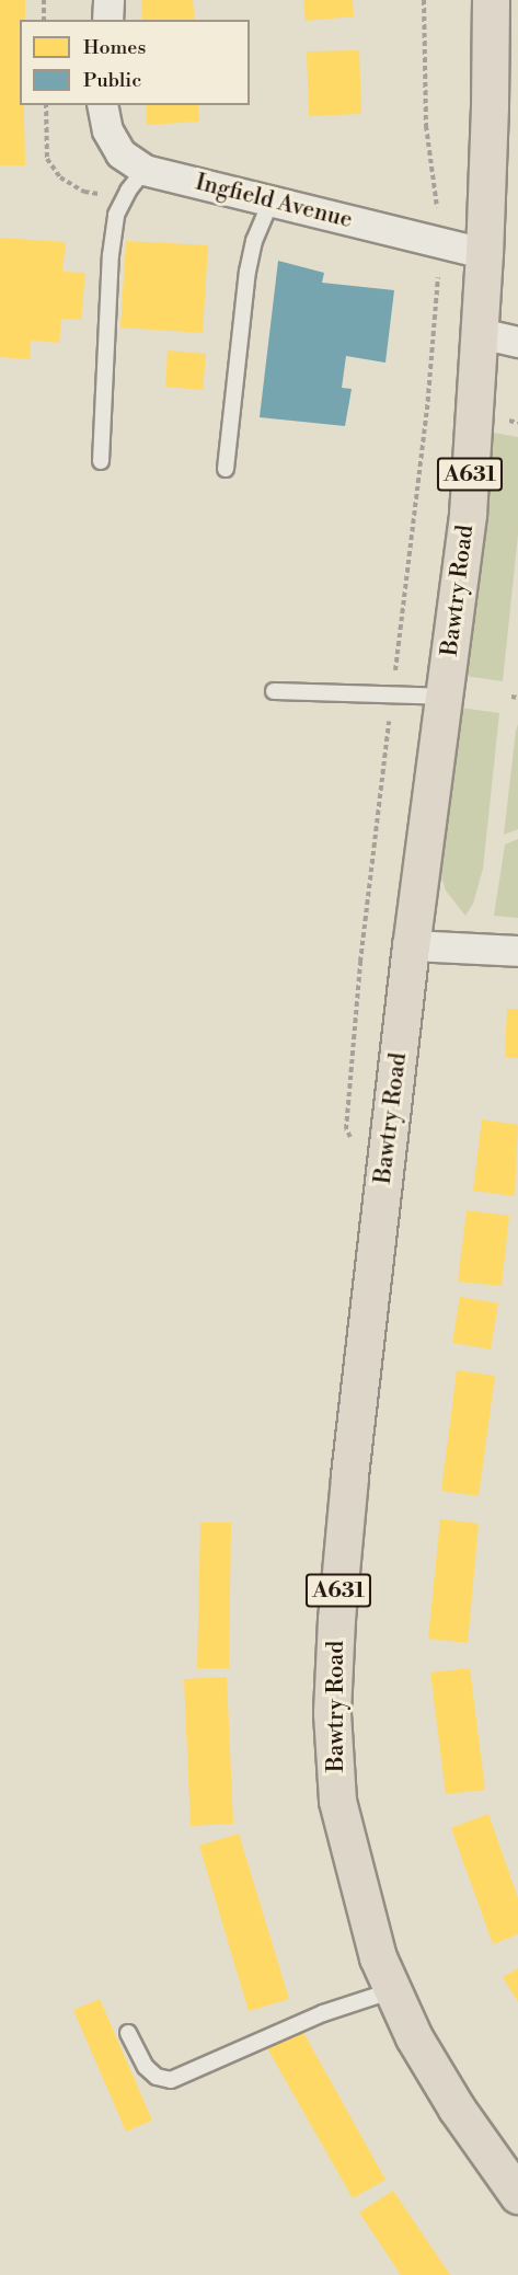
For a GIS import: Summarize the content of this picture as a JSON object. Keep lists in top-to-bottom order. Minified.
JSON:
{"streets":{"main road":["A631","Bawtry Road"],"street":["Ingfield Avenue"]},"crossings":[["Ingfield Avenue","Bawtry Road"]],"legend":["Homes","Public"]}
